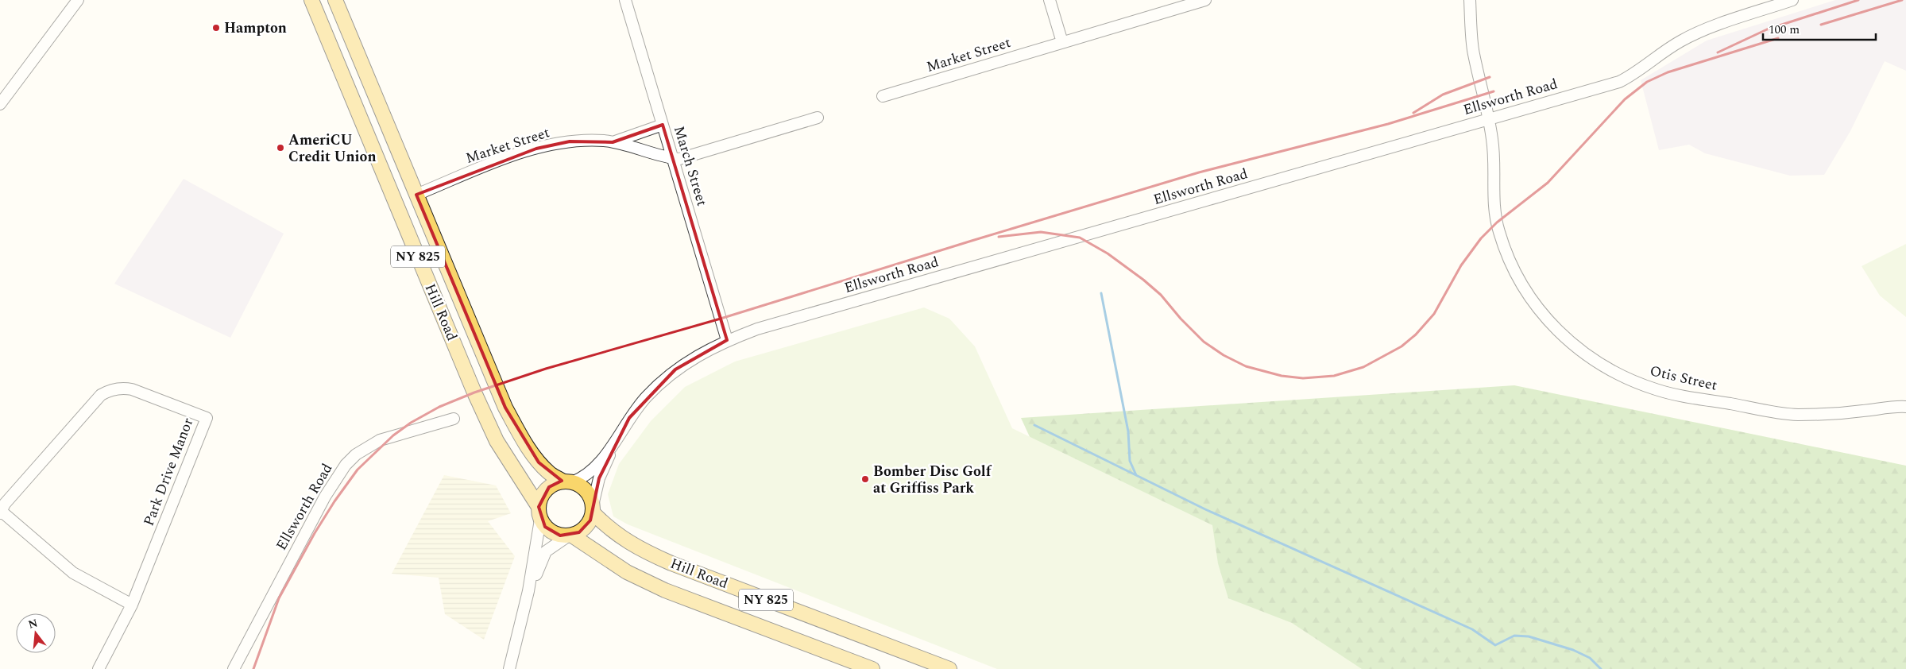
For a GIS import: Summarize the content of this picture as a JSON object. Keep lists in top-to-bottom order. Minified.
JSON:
{"streets":{"main road":["NY 825","Hill Road"],"street":["Market Street","Ellsworth Road","March Street","Otis Street","Park Drive Manor"]},"crossings":[["Market Street","March Street"],["Market Street","Hill Road"],["Ellsworth Road","March Street"],["Ellsworth Road","NY 825"],["Ellsworth Road","Hill Road"],["Ellsworth Road","Otis Street"],["NY 825","Hill Road"]],"places":["Hampton","AmeriCU Credit Union","Bomber Disc Golf at Griffiss Park"],"scale_bar":"100 m","north":"top"}
